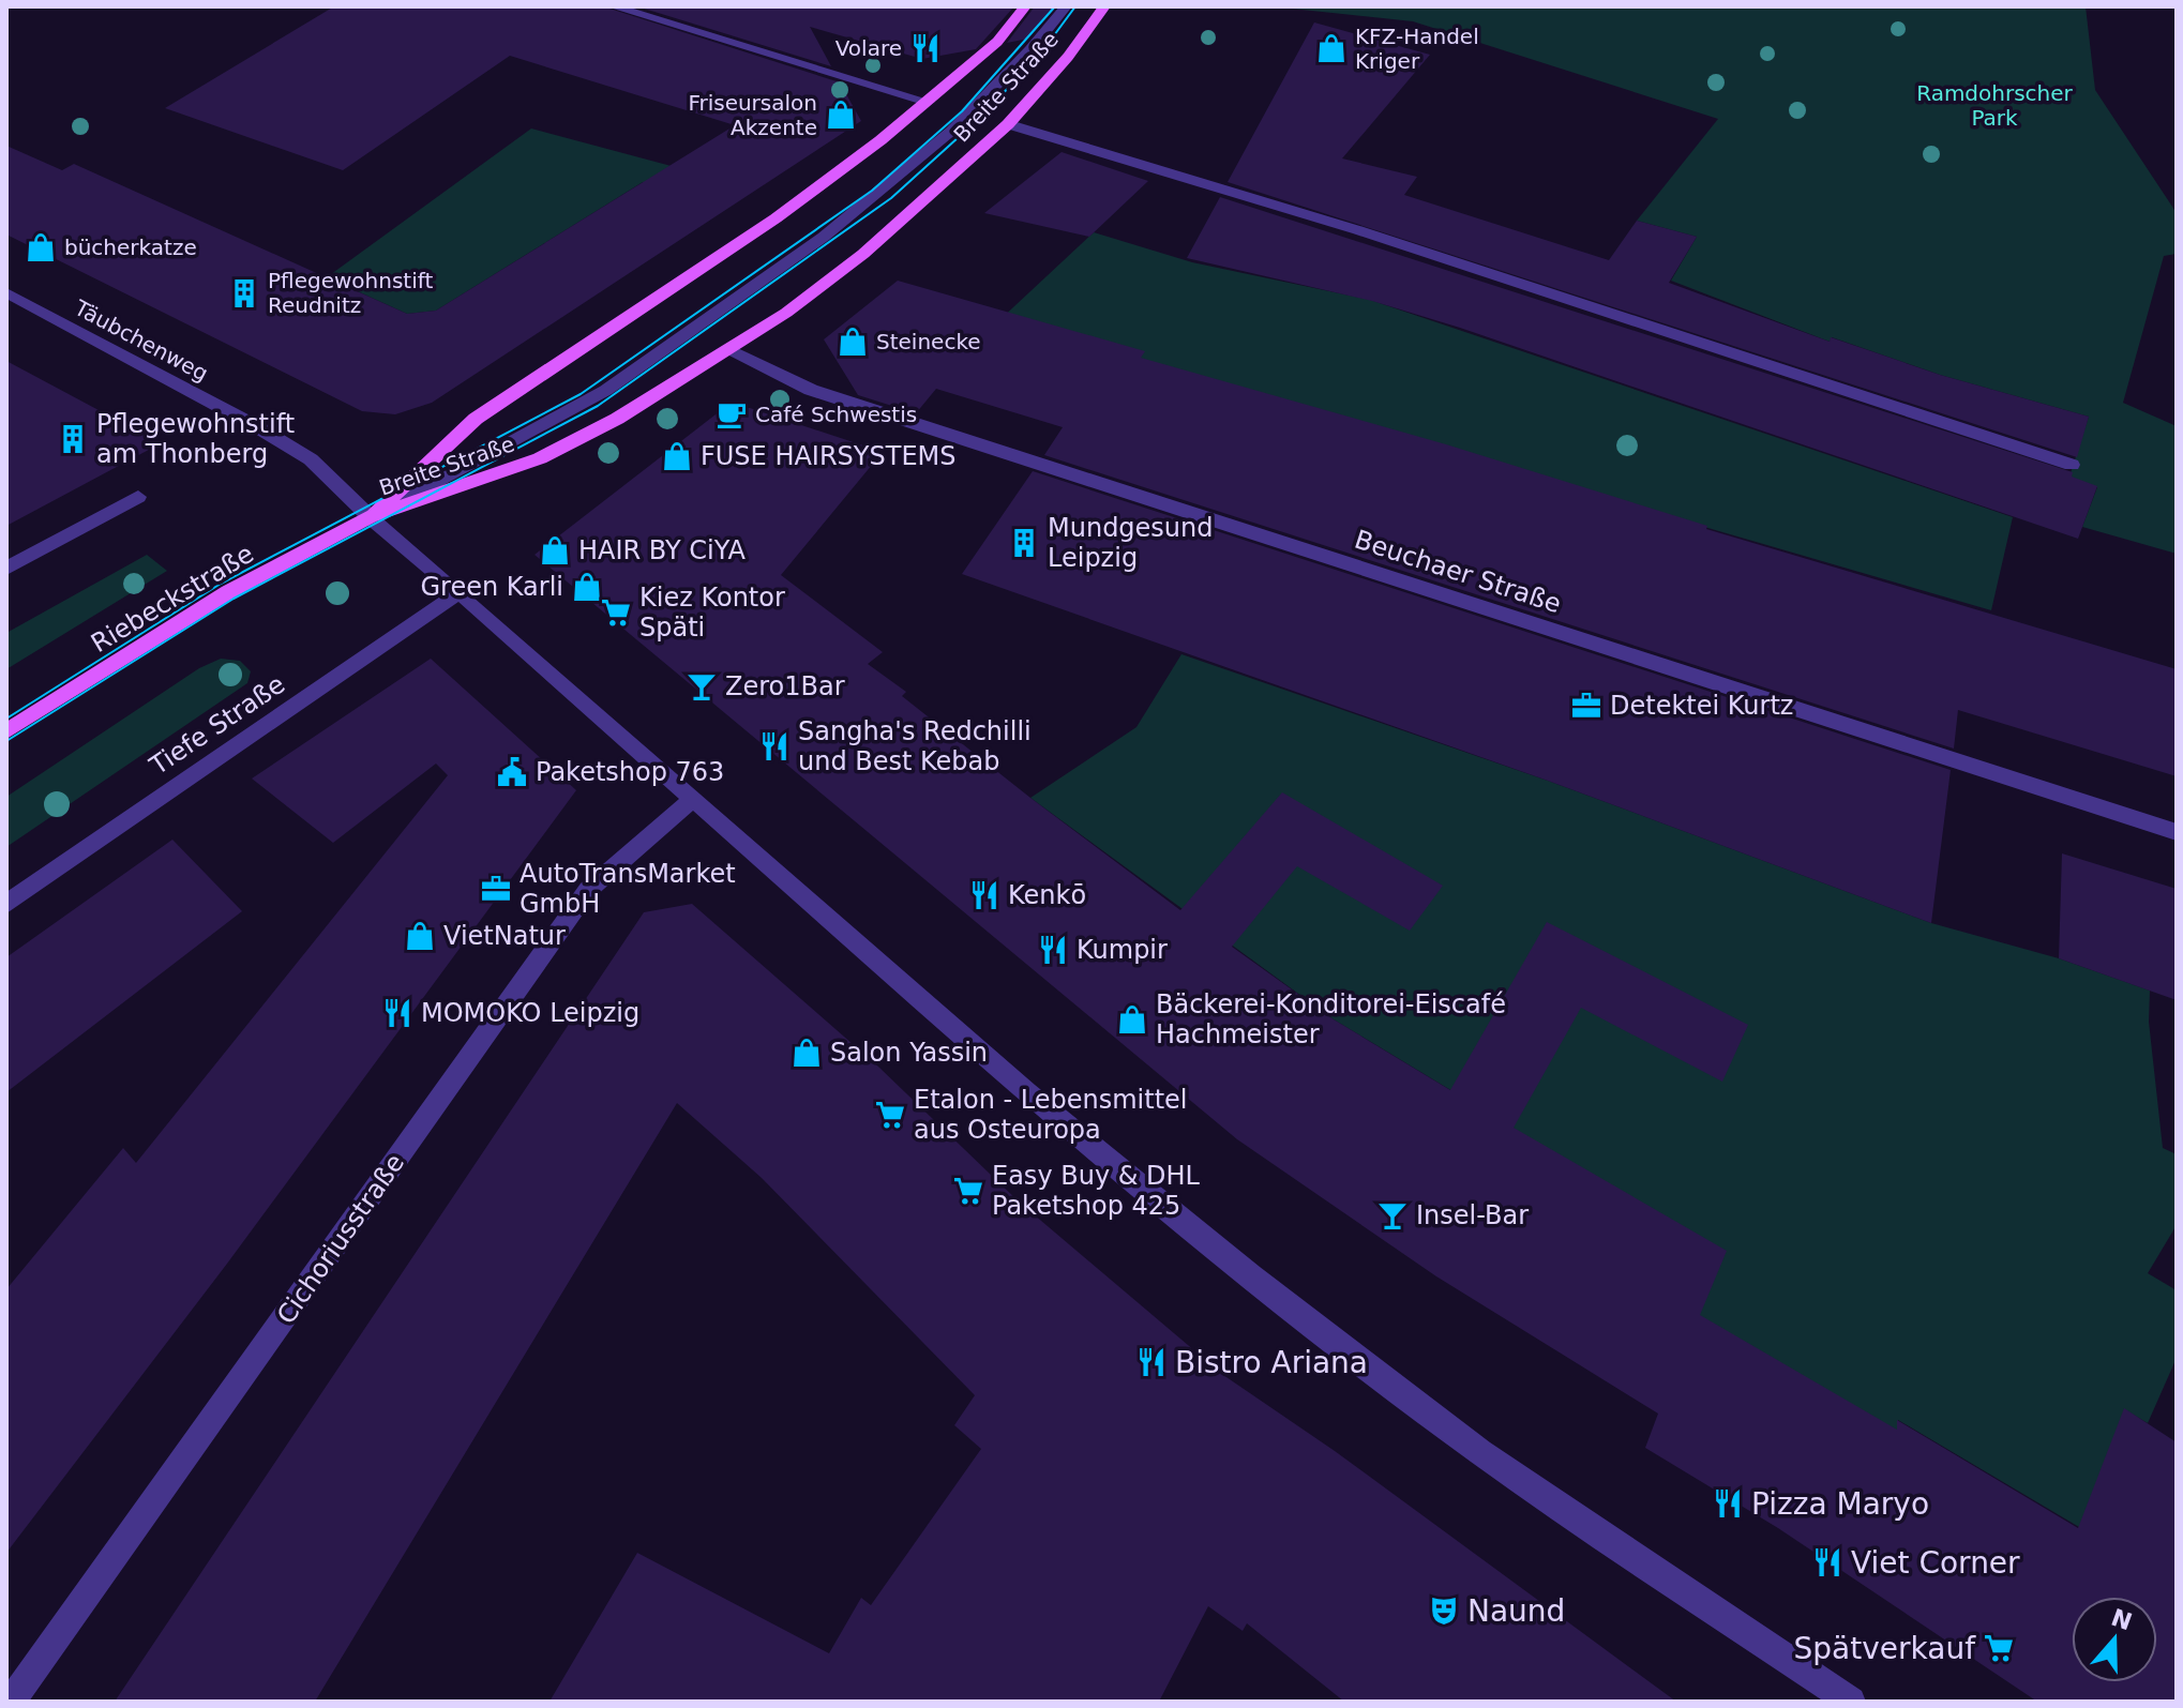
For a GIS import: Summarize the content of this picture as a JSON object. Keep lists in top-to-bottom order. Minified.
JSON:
{"streets":{"main road":["Breite Straße","Riebeckstraße"],"street":["Täubchenweg","Beuchaer Straße","Tiefe Straße","Cichoriusstraße"]},"crossings":[["Breite Straße","Täubchenweg"],["Breite Straße","Beuchaer Straße"],["Breite Straße","Riebeckstraße"],["Täubchenweg","Riebeckstraße"],["Täubchenweg","Tiefe Straße"],["Täubchenweg","Cichoriusstraße"]],"parks":["Ramdohrscher Park"],"places":{"restaurant":["Volare","Sangha's Redchilli und Best Kebab","Kenkō","Kumpir","MOMOKO Leipzig","Bistro Ariana","Pizza Maryo","Viet Corner"],"shop":["KFZ-Handel Kriger","Friseursalon Akzente","bücherkatze","Steinecke","FUSE HAIRSYSTEMS","HAIR BY CiYA","Green Karli","VietNatur","Bäckerei-Konditorei-Eiscafé Hachmeister","Salon Yassin"],"building":["Pflegewohnstift Reudnitz","Pflegewohnstift am Thonberg","Mundgesund Leipzig"],"cafe":["Café Schwestis"],"supermarket":["Kiez Kontor Späti","Etalon - Lebensmittel aus Osteuropa","Easy Buy & DHL Paketshop 425","Spätverkauf"],"bar":["Zero1Bar","Insel-Bar"],"office":["Detektei Kurtz","AutoTransMarket GmbH"],"public building":["Paketshop 763"],"theatre":["Naund"]},"north":"top"}
